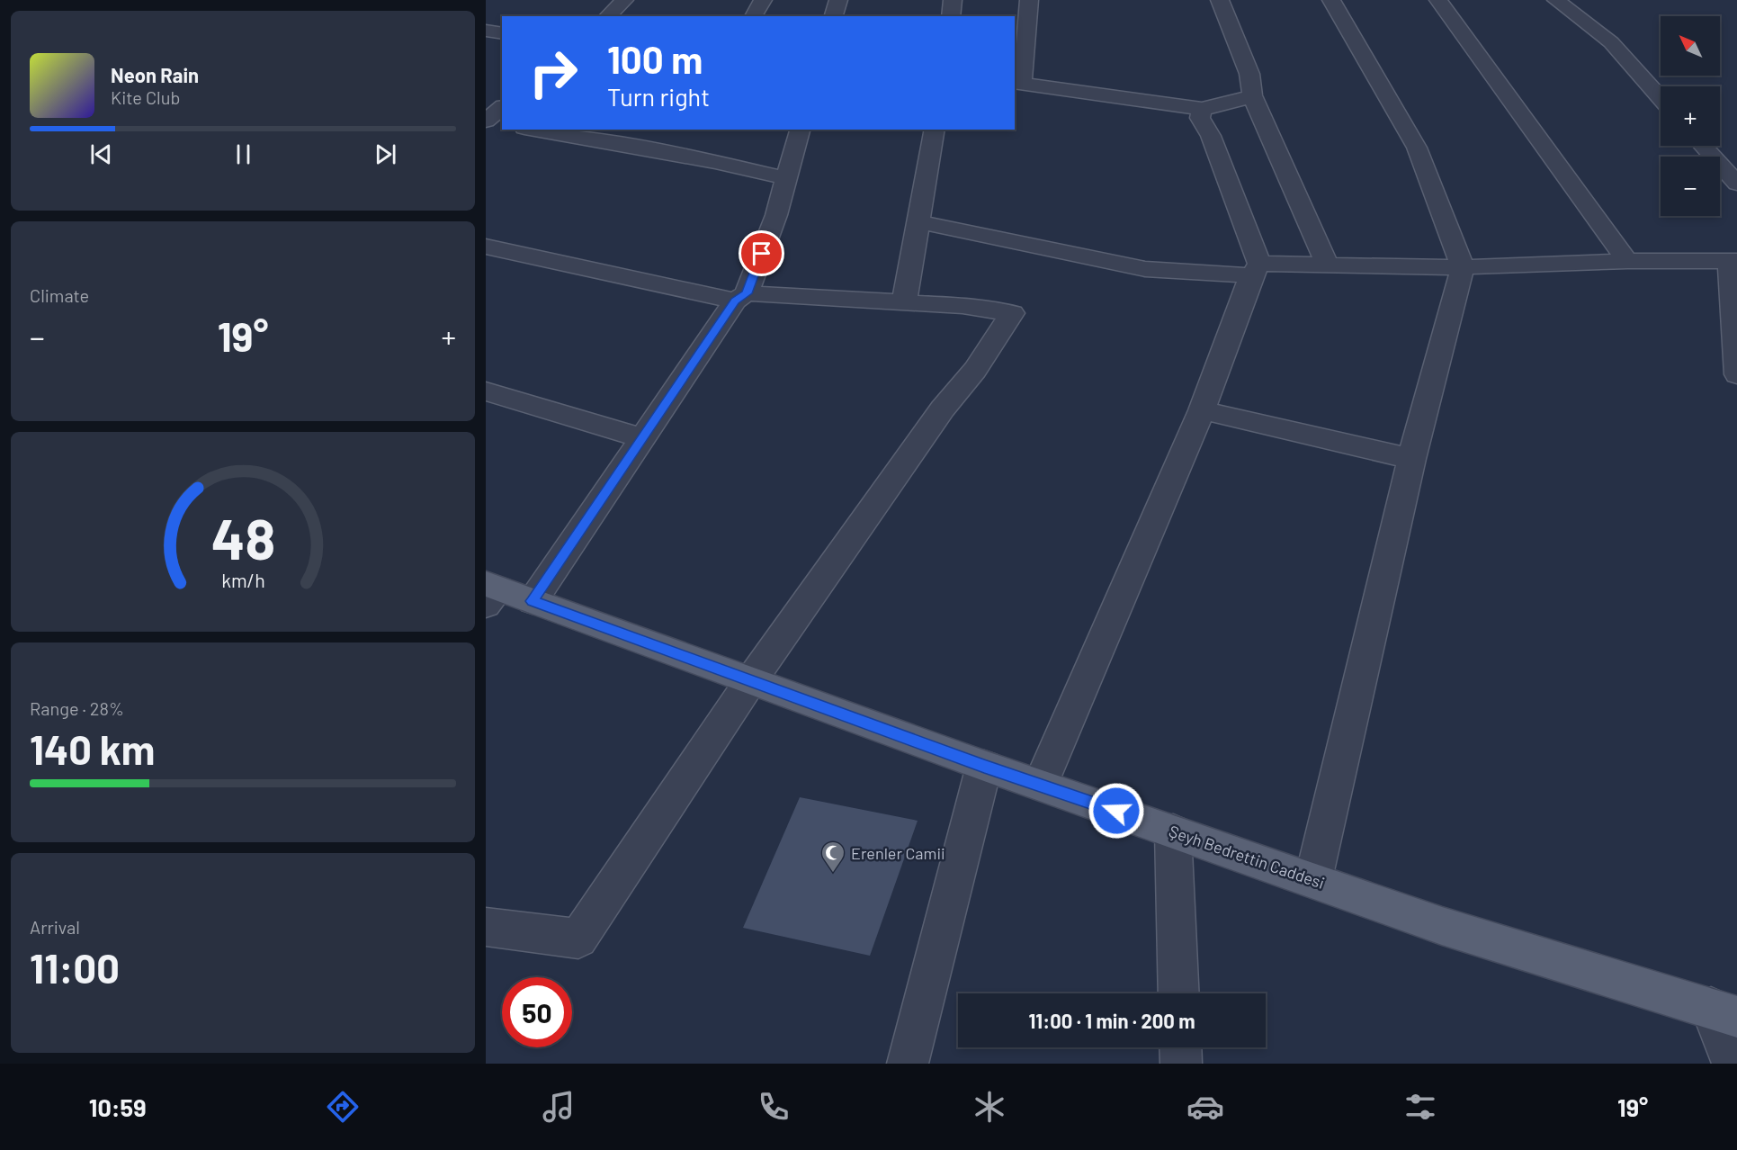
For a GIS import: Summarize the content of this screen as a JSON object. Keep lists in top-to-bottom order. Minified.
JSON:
{"streets":{"main road":["Şeyh Bedrettin Caddesi"]},"places":{"mosque":["Erenler Camii"]},"north":"top left","page":{"map_buttons":["+","−"],"turn":["100 m","Turn right"],"song":["Neon Rain","Kite Club"],"tile":["Climate",["Range · 28%","140 km"],["Arrival","11:00"]],"heat":["−","19°","+"],"limit":"50","trip":"11:00 · 1 min · 200 m","tabs":["10:59","19°"],"gauge":["48","km/h"]}}
